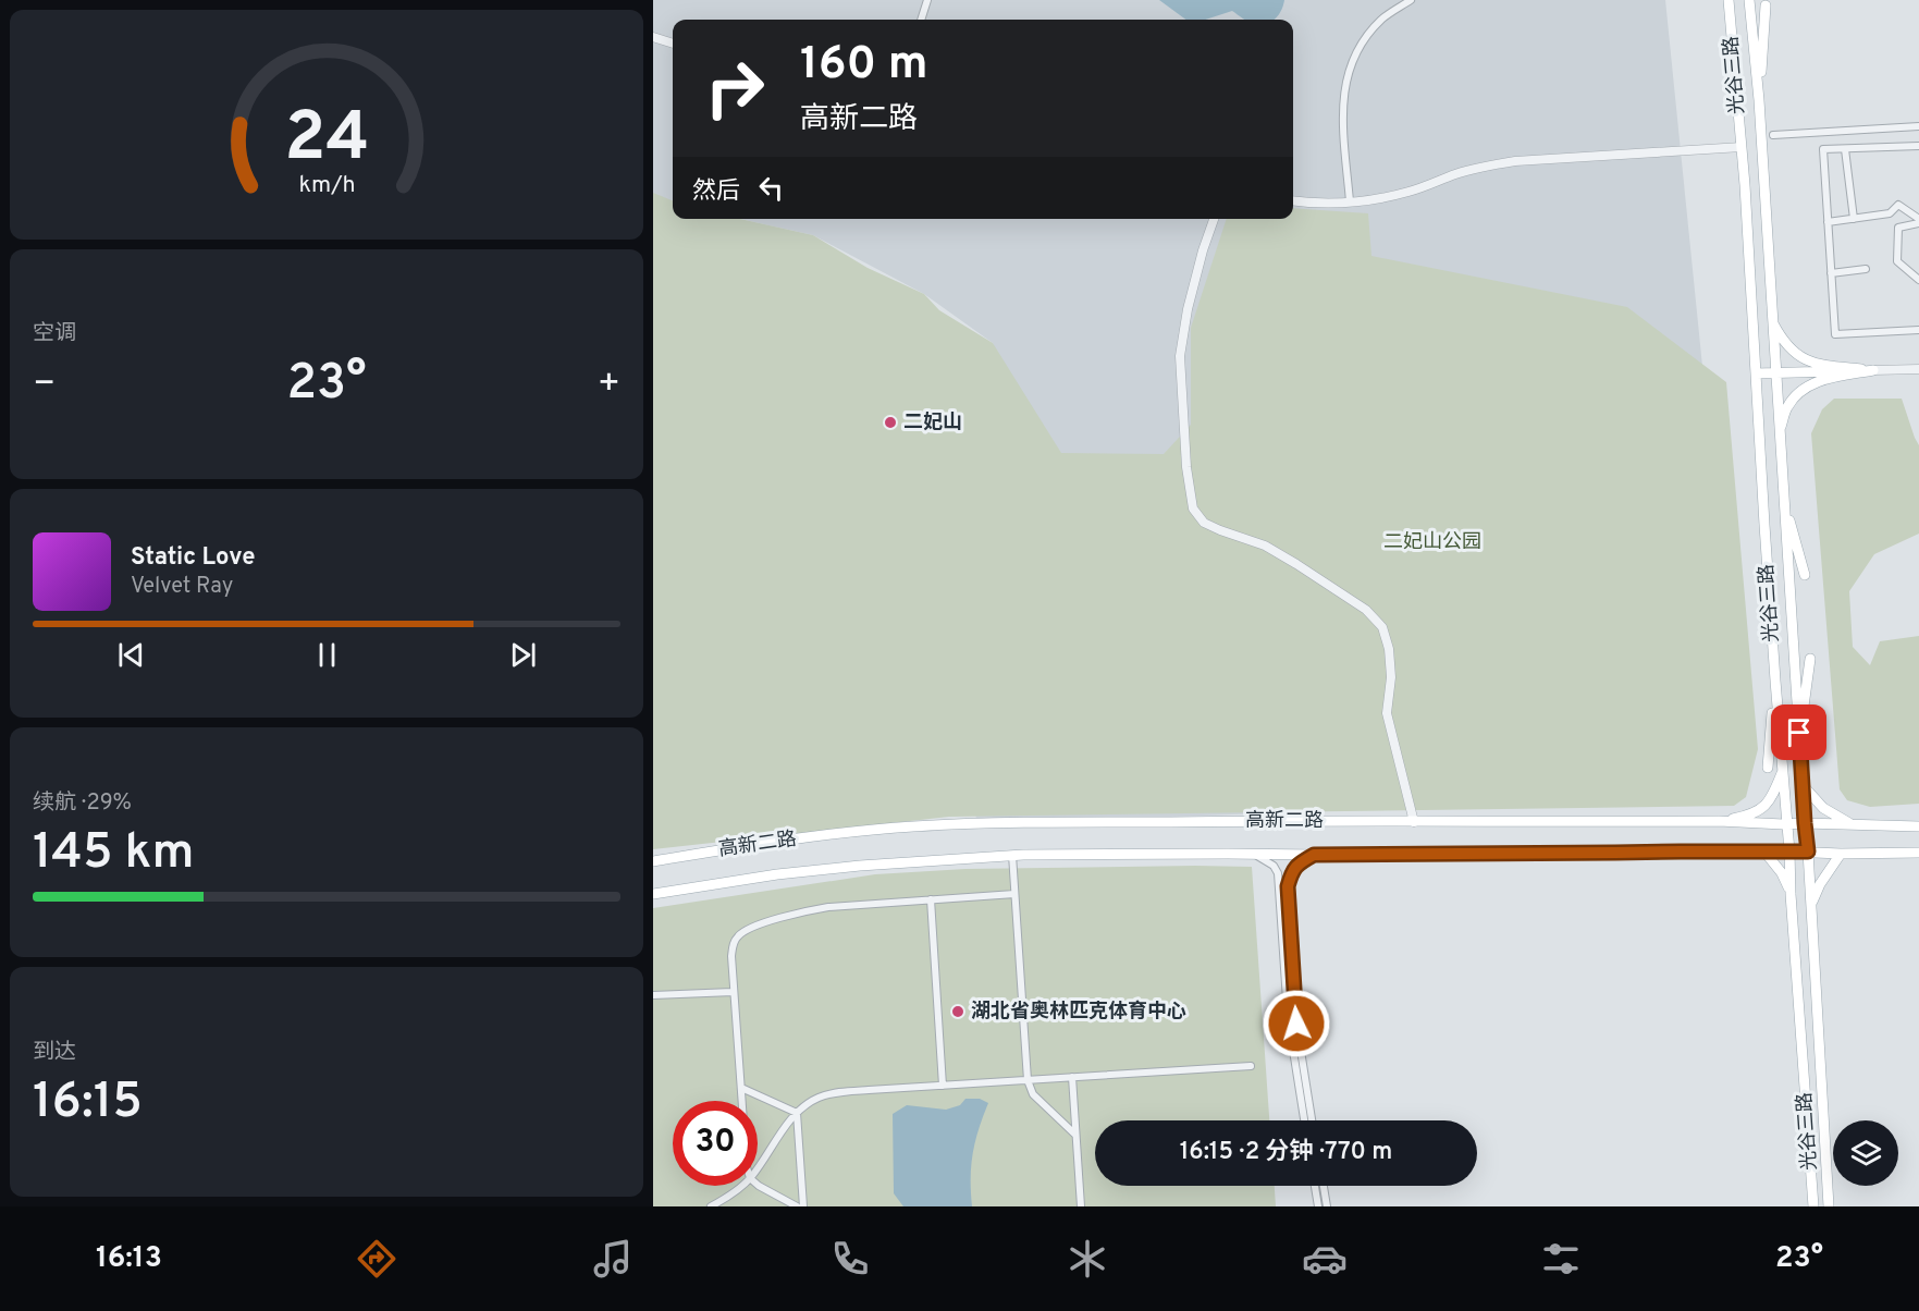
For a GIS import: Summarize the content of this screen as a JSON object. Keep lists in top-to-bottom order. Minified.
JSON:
{"streets":{"main road":["光谷三路","高新二路"]},"crossings":[["光谷三路","高新二路"]],"parks":["二妃山公园"],"places":["二妃山","湖北省奥林匹克体育中心"],"page":{"turn":["160 m","高新二路"],"then":"然后","tile":["空调",["续航 · 29%","145 km"],["到达","16:15"]],"heat":["−","23°","+"],"song":["Static Love","Velvet Ray"],"limit":"30","trip":"16:15 · 2 分钟 · 770 m","tabs":["16:13","23°"],"gauge":["24","km/h"]}}
